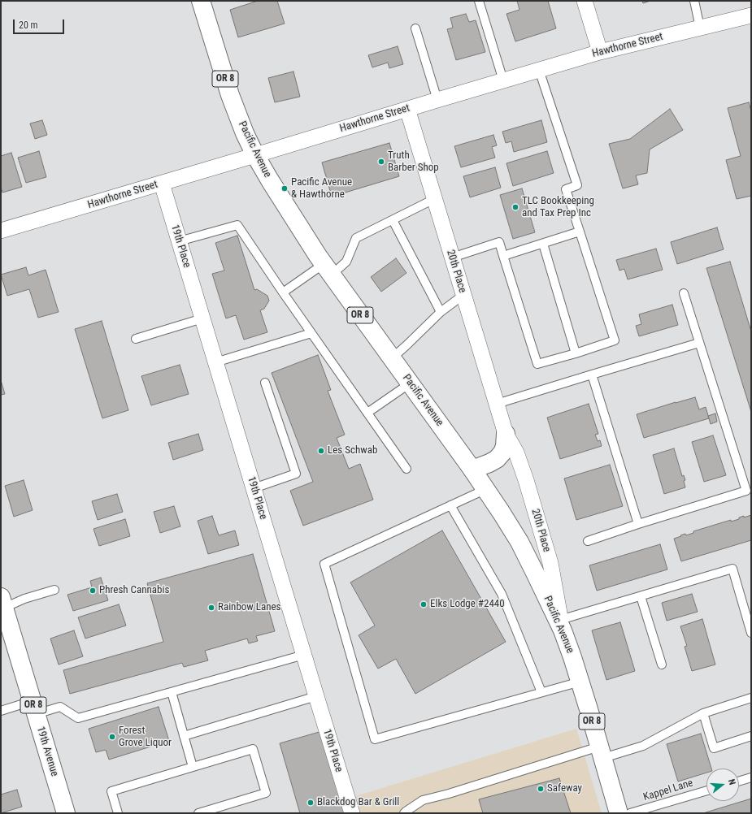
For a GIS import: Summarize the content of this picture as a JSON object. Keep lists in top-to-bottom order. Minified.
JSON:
{"streets":{"main road":["OR 8","Pacific Avenue","20th Place","19th Avenue"],"street":["Hawthorne Street","19th Place"],"lane":["Kappel Lane"]},"crossings":[["Hawthorne Street","Pacific Avenue"],["Hawthorne Street","19th Place"],["Hawthorne Street","20th Place"],["Pacific Avenue","20th Place"]],"places":["Truth Barber Shop","Pacific Avenue & Hawthorne","TLC Bookkeeping and Tax Prep Inc","Les Schwab","Phresh Cannabis","Elks Lodge #2440","Rainbow Lanes","Forest Grove Liquor","Safeway","Blackdog Bar & Grill"],"scale_bar":"20 m","north":"right"}
